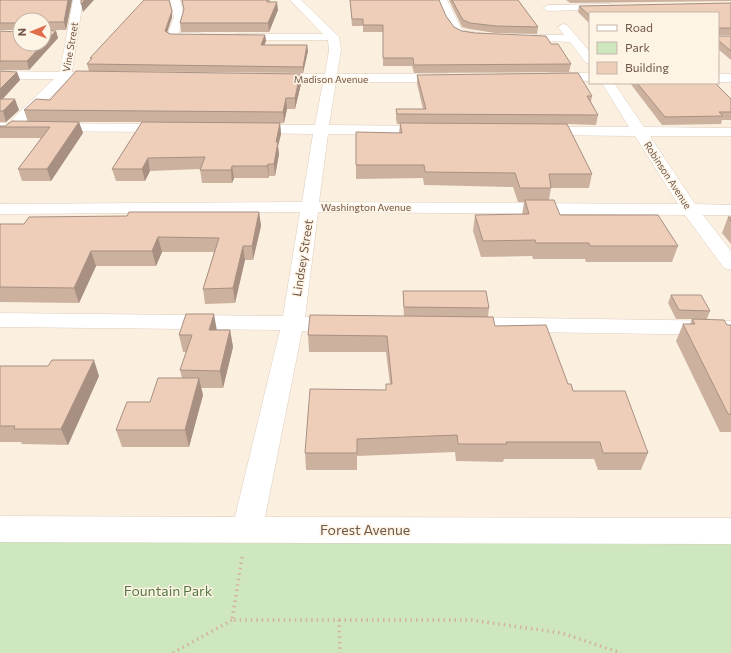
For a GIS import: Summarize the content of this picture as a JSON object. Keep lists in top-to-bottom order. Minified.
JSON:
{"streets":{"street":["Vine Street","Madison Avenue","Robinson Avenue","Washington Avenue","Lindsey Street","Forest Avenue"]},"crossings":[["Madison Avenue","Lindsey Street"],["Robinson Avenue","Washington Avenue"],["Washington Avenue","Lindsey Street"],["Lindsey Street","Forest Avenue"]],"parks":["Fountain Park"],"legend":["Road","Park","Building"],"north":"left"}
